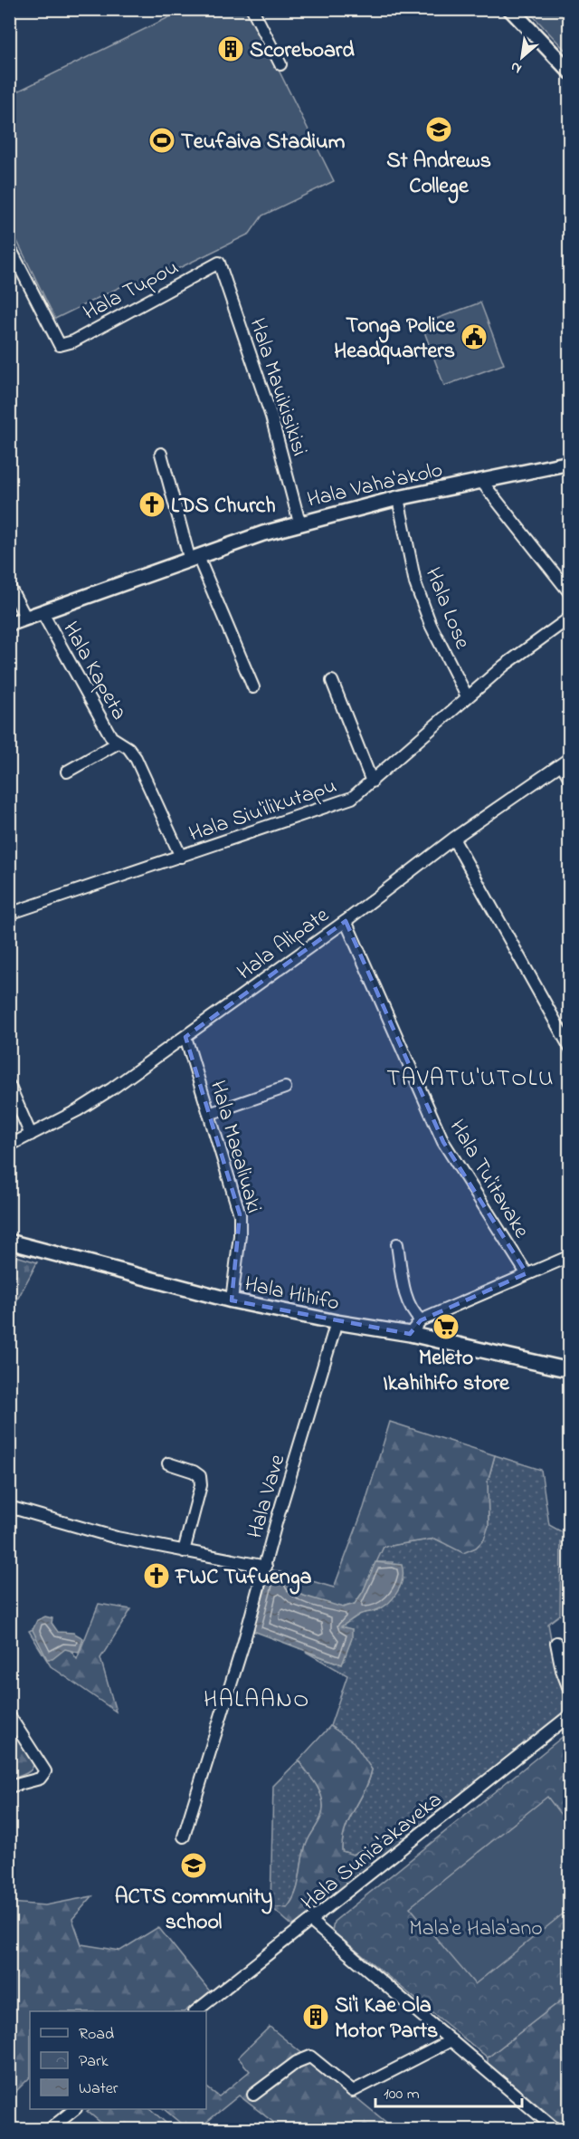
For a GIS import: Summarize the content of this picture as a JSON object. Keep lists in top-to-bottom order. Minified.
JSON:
{"streets":{"main road":["Hala Vaha'akolo","Hala Hihifo"],"street":["Hala Tupou","Hala Mauikisikisi","Hala Lose","Hala Kapeta","Hala Siu'ilikutapu","Hala Alipate","Hala Maealiuaki","Hala Tu'itavake","Hala Vave","Hala Sunia'akaveka"]},"crossings":[["Hala Tupou","Hala Mauikisikisi"],["Hala Mauikisikisi","Hala Vaha'akolo"],["Hala Vaha'akolo","Hala Lose"],["Hala Vaha'akolo","Hala Kapeta"],["Hala Lose","Hala Siu'ilikutapu"],["Hala Kapeta","Hala Siu'ilikutapu"],["Hala Alipate","Hala Maealiuaki"],["Hala Alipate","Hala Tu'itavake"],["Hala Maealiuaki","Hala Hihifo"],["Hala Hihifo","Hala Vave"]],"districts":["TAVATU'UTOLU","HALAANO"],"parks":["Mala'e Hala'ano"],"places":{"building":["Scoreboard","Si'i Kae Ola Motor Parts"],"school or university":["St Andrews College","ACTS community school"],"sports":["Teufaiva Stadium"],"public building":["Tonga Police Headquarters"],"church":["LDS Church","FWC Tufuenga"],"supermarket":["Meleto Ikahihifo store"]},"legend":["Road","Park","Water"],"scale_bar":"100 m","north":"bottom left"}
